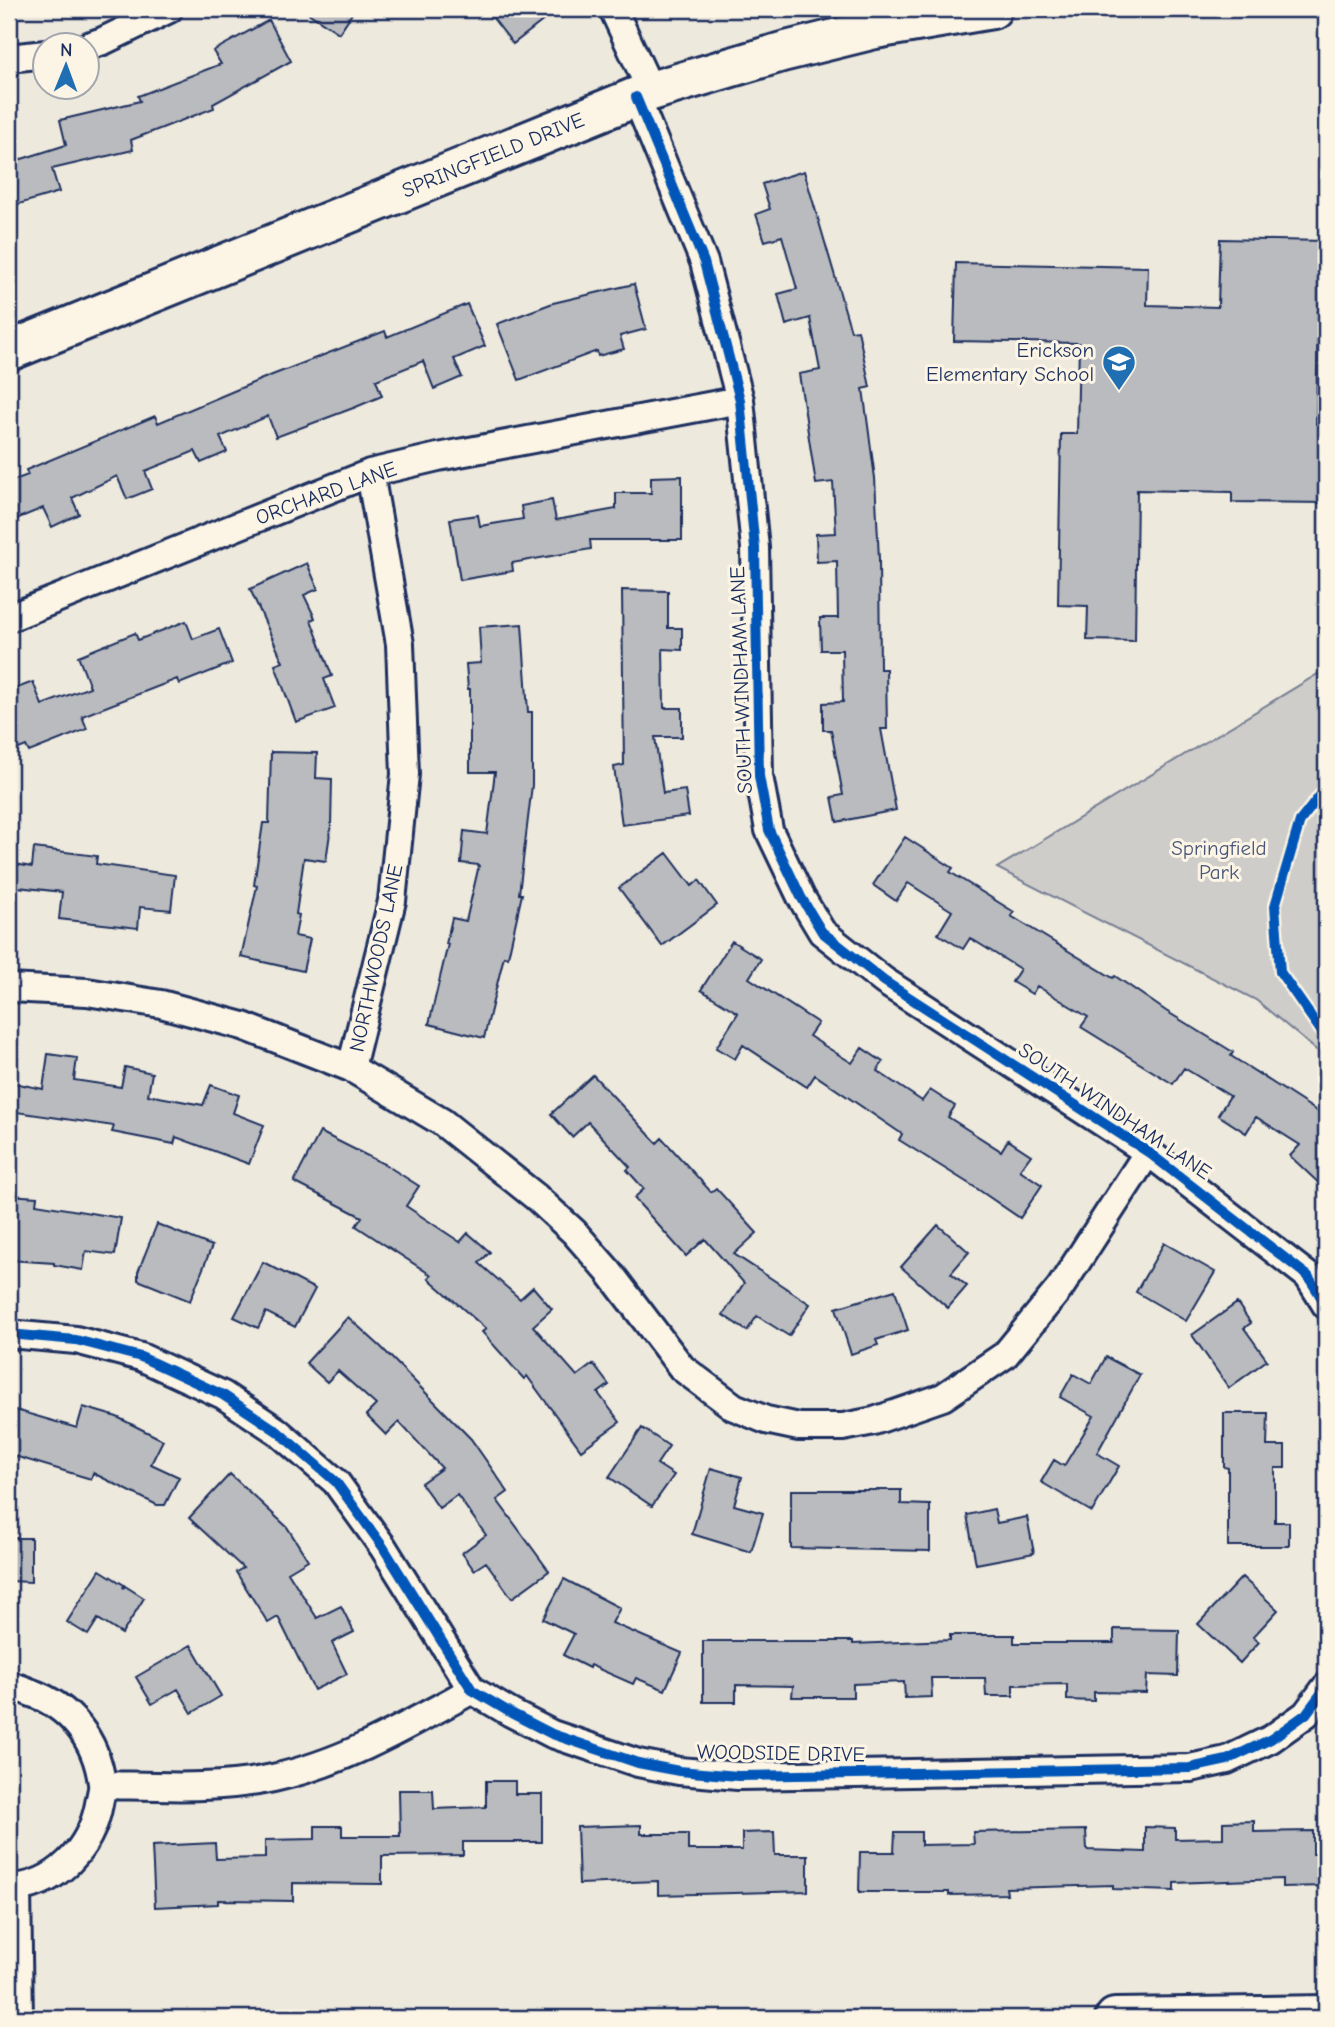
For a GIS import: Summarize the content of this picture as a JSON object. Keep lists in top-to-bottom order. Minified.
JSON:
{"streets":{"street":["SPRINGFIELD DRIVE","ORCHARD LANE","SOUTH WINDHAM LANE","NORTHWOODS LANE","WOODSIDE DRIVE"]},"crossings":[["SPRINGFIELD DRIVE","SOUTH WINDHAM LANE"],["ORCHARD LANE","SOUTH WINDHAM LANE"],["ORCHARD LANE","NORTHWOODS LANE"]],"parks":["Springfield Park"],"places":{"school or university":["Erickson Elementary School"]},"north":"top"}
